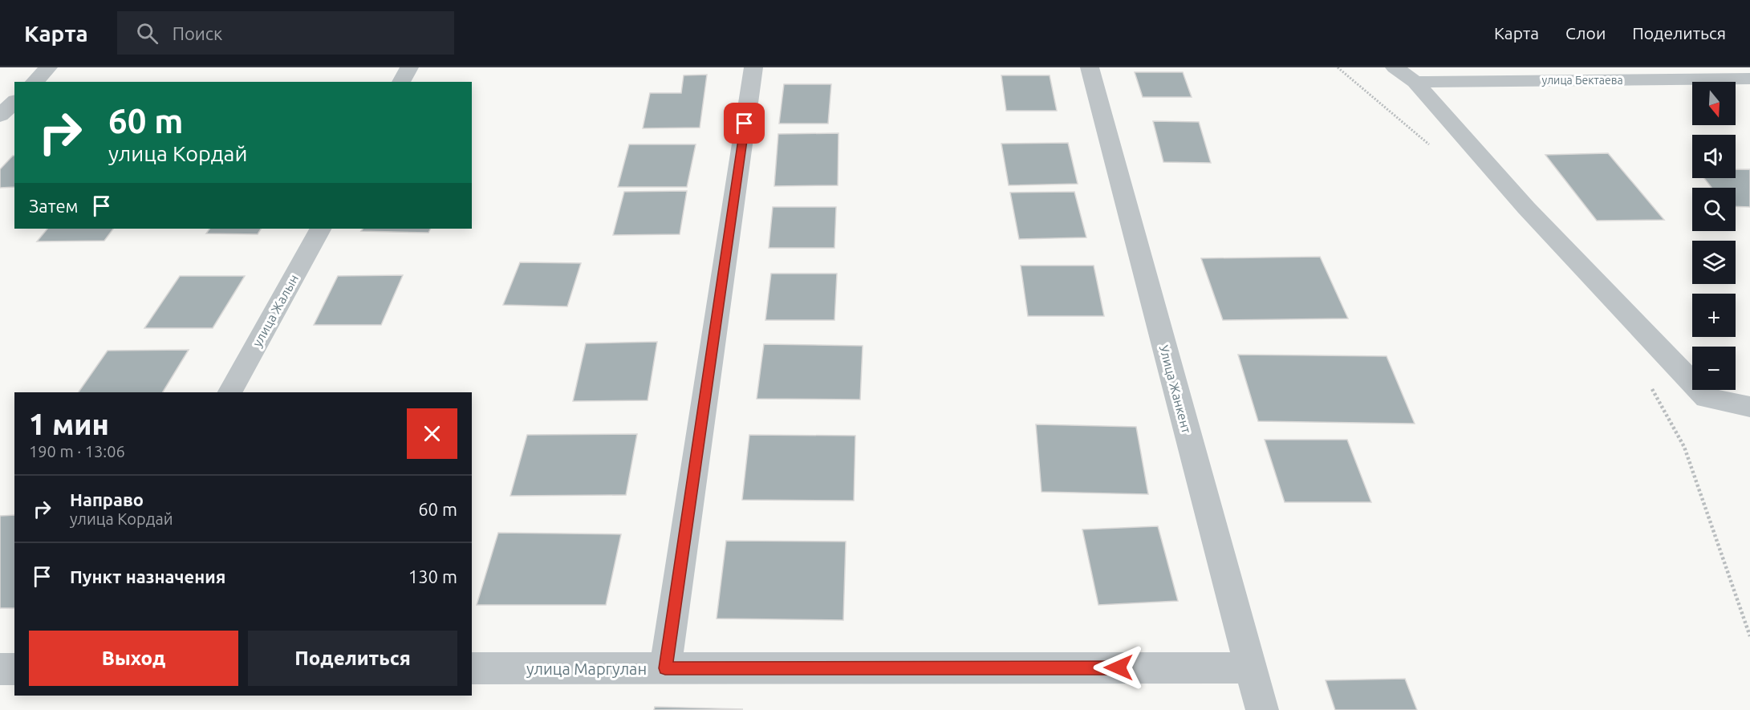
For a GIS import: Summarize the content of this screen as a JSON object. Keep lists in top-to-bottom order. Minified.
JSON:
{"streets":{"street":["улица Бектаева","улица Жалын","Улица Жанкент","улица Маргулан"]},"crossings":[["Улица Жанкент","улица Маргулан"]],"north":"bottom","page":{"header":"Карта","search":"Поиск","nav":["Карта","Слои","Поделиться"],"map_buttons":["+","−"],"turn":["60 m","улица Кордай"],"then":"Затем","heading":["1 мин","190 m · 13:06"],"list":[{"name":"Направо","note":"улица Кордай","value":"60 m"},{"name":"Пункт назначения","value":"130 m"}],"buttons":["Выход","Поделиться"]}}
